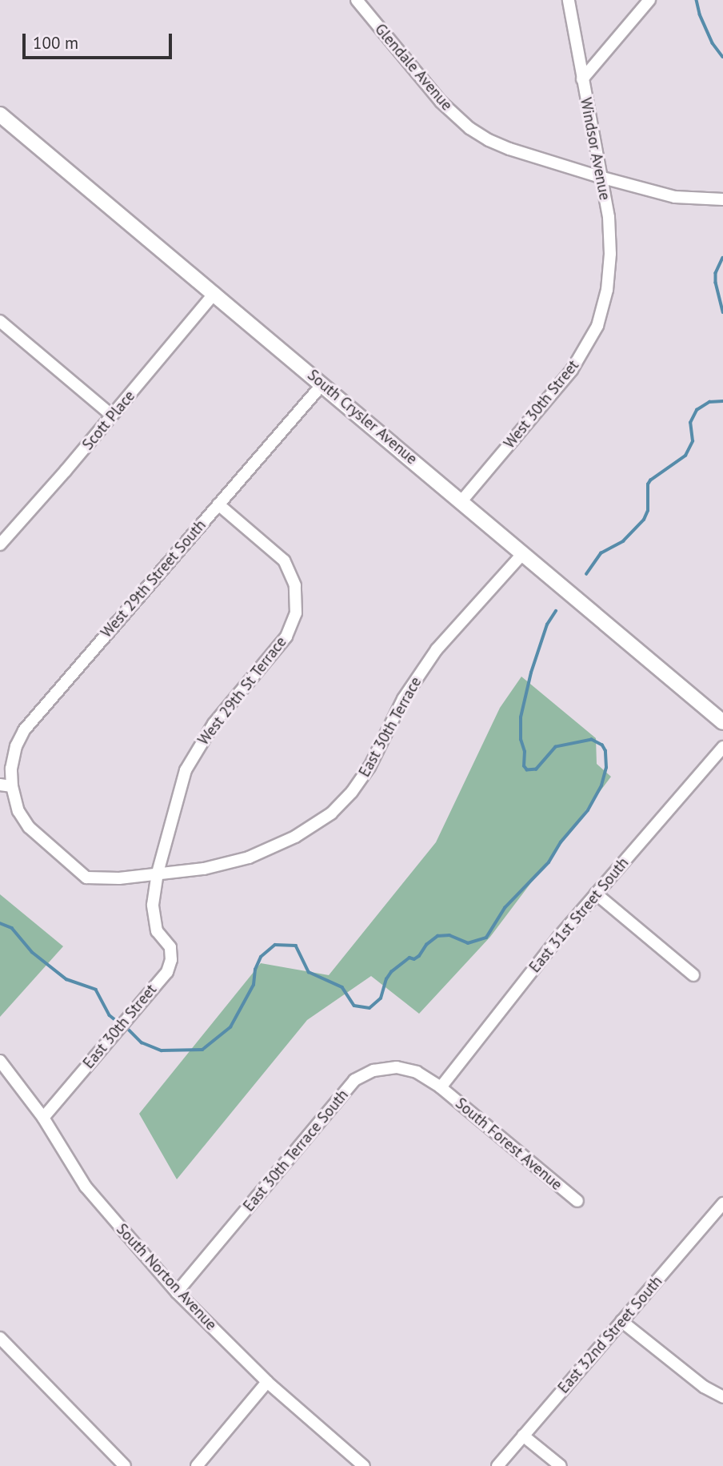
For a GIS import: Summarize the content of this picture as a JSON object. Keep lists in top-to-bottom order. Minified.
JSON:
{"streets":{"main road":["South Crysler Avenue"],"street":["Glendale Avenue","Windsor Avenue","West 30th Street","Scott Place","West 29th Street South","West 29th St Terrace","East 30th Terrace","East 31st Street South","East 30th Street","South Forest Avenue","East 30th Terrace South","South Norton Avenue","East 32nd Street South"]},"crossings":[["Glendale Avenue","Windsor Avenue"],["Windsor Avenue","West 30th Street"],["West 30th Street","South Crysler Avenue"],["South Crysler Avenue","Scott Place"],["South Crysler Avenue","West 29th Street South"],["South Crysler Avenue","East 30th Terrace"],["West 29th Street South","West 29th St Terrace"],["West 29th Street South","East 30th Terrace"],["West 29th St Terrace","East 30th Terrace"],["West 29th St Terrace","East 30th Street"],["East 31st Street South","South Forest Avenue"],["East 31st Street South","East 30th Terrace South"],["East 30th Street","South Norton Avenue"],["South Forest Avenue","East 30th Terrace South"],["East 30th Terrace South","South Norton Avenue"]],"scale_bar":"100 m"}
